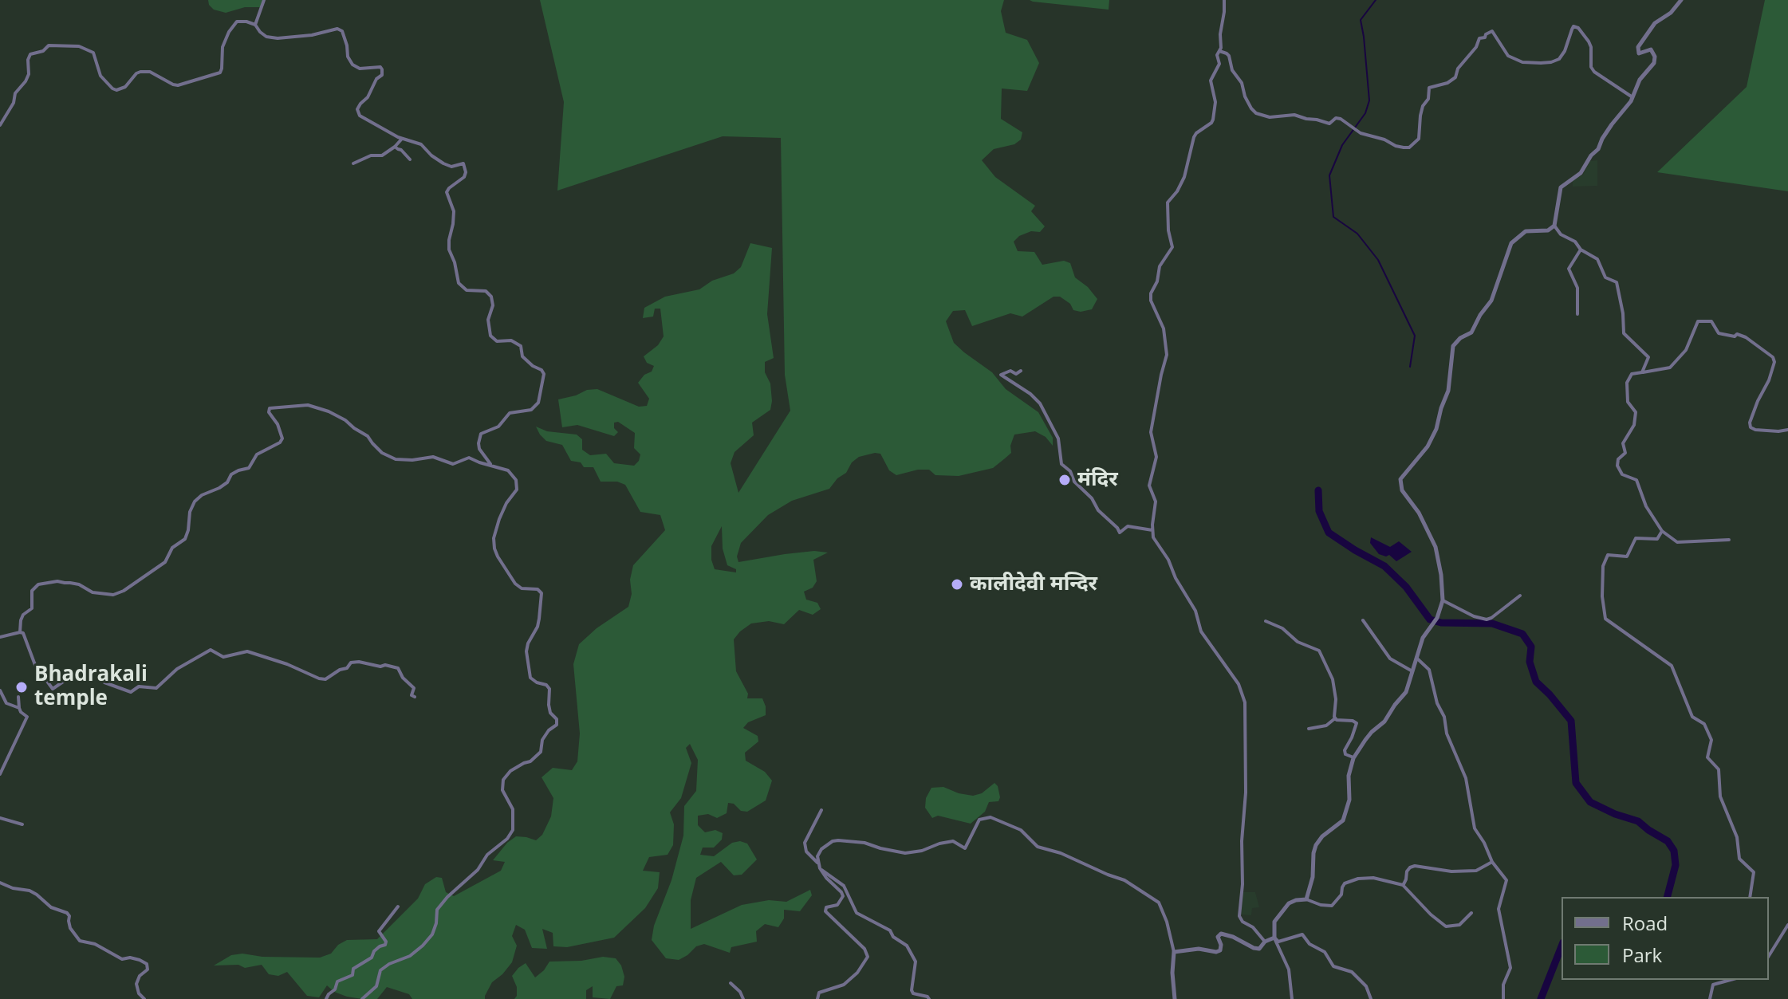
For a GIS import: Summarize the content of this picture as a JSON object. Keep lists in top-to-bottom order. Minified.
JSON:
{"places":["मंदिर","कालीदेवी मन्दिर","Bhadrakali temple"],"legend":["Road","Park"]}
